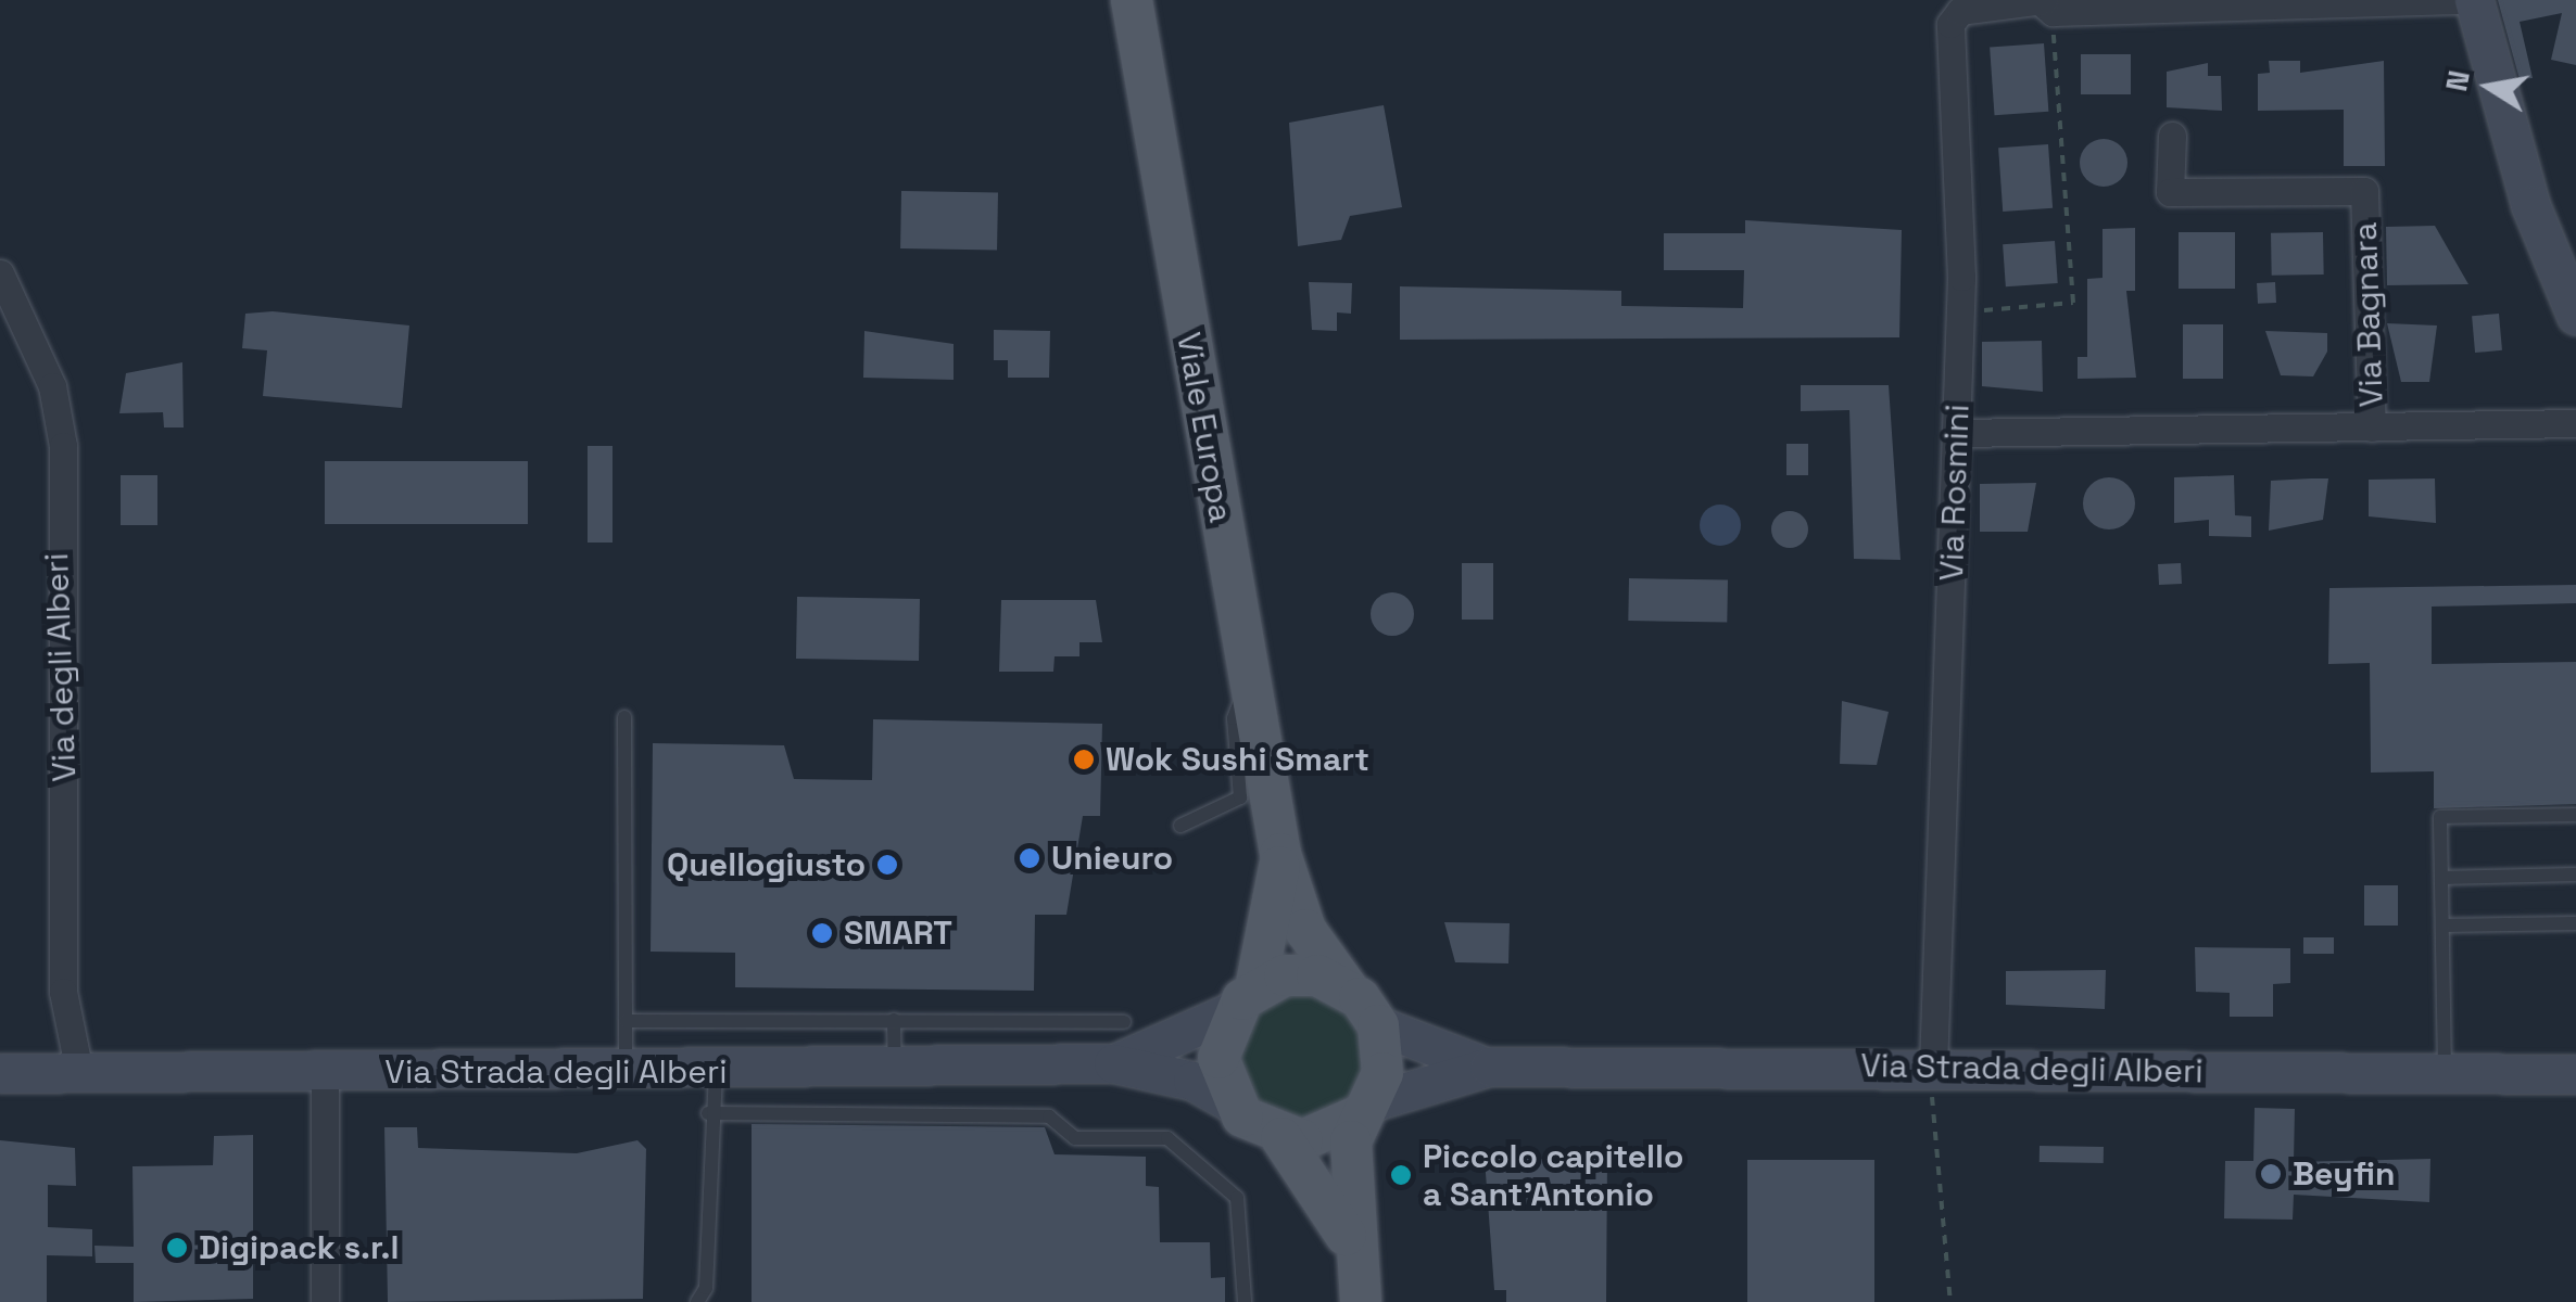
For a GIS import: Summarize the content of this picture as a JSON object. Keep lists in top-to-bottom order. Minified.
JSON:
{"streets":{"main road":["Viale Europa","Via Strada degli Alberi"],"street":["Via Bagnara","Via Rosmini","Via degli Alberi"]},"crossings":[["Via Bagnara","Via Rosmini"],["Viale Europa","Via Strada degli Alberi"],["Via Rosmini","Via Strada degli Alberi"],["Via degli Alberi","Via Strada degli Alberi"]],"places":["Wok Sushi Smart","Unieuro","Quellogiusto","SMART","Beyfin","Piccolo capitello a Sant'Antonio","Digipack s.r.l"],"north":"left"}
